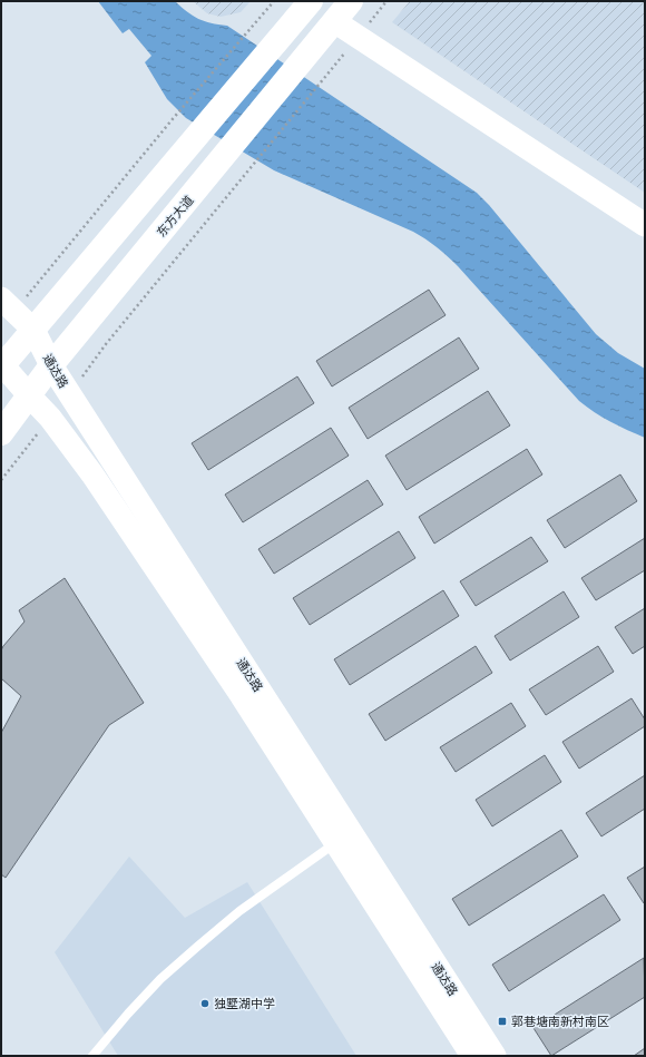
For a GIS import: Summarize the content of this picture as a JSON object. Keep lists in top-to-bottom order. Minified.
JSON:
{"streets":{"main road":["东方大道","通达路"]},"crossings":[["东方大道","通达路"]],"places":{"other":["独墅湖中学"],"transit":["郭巷塘南新村南区"]}}
